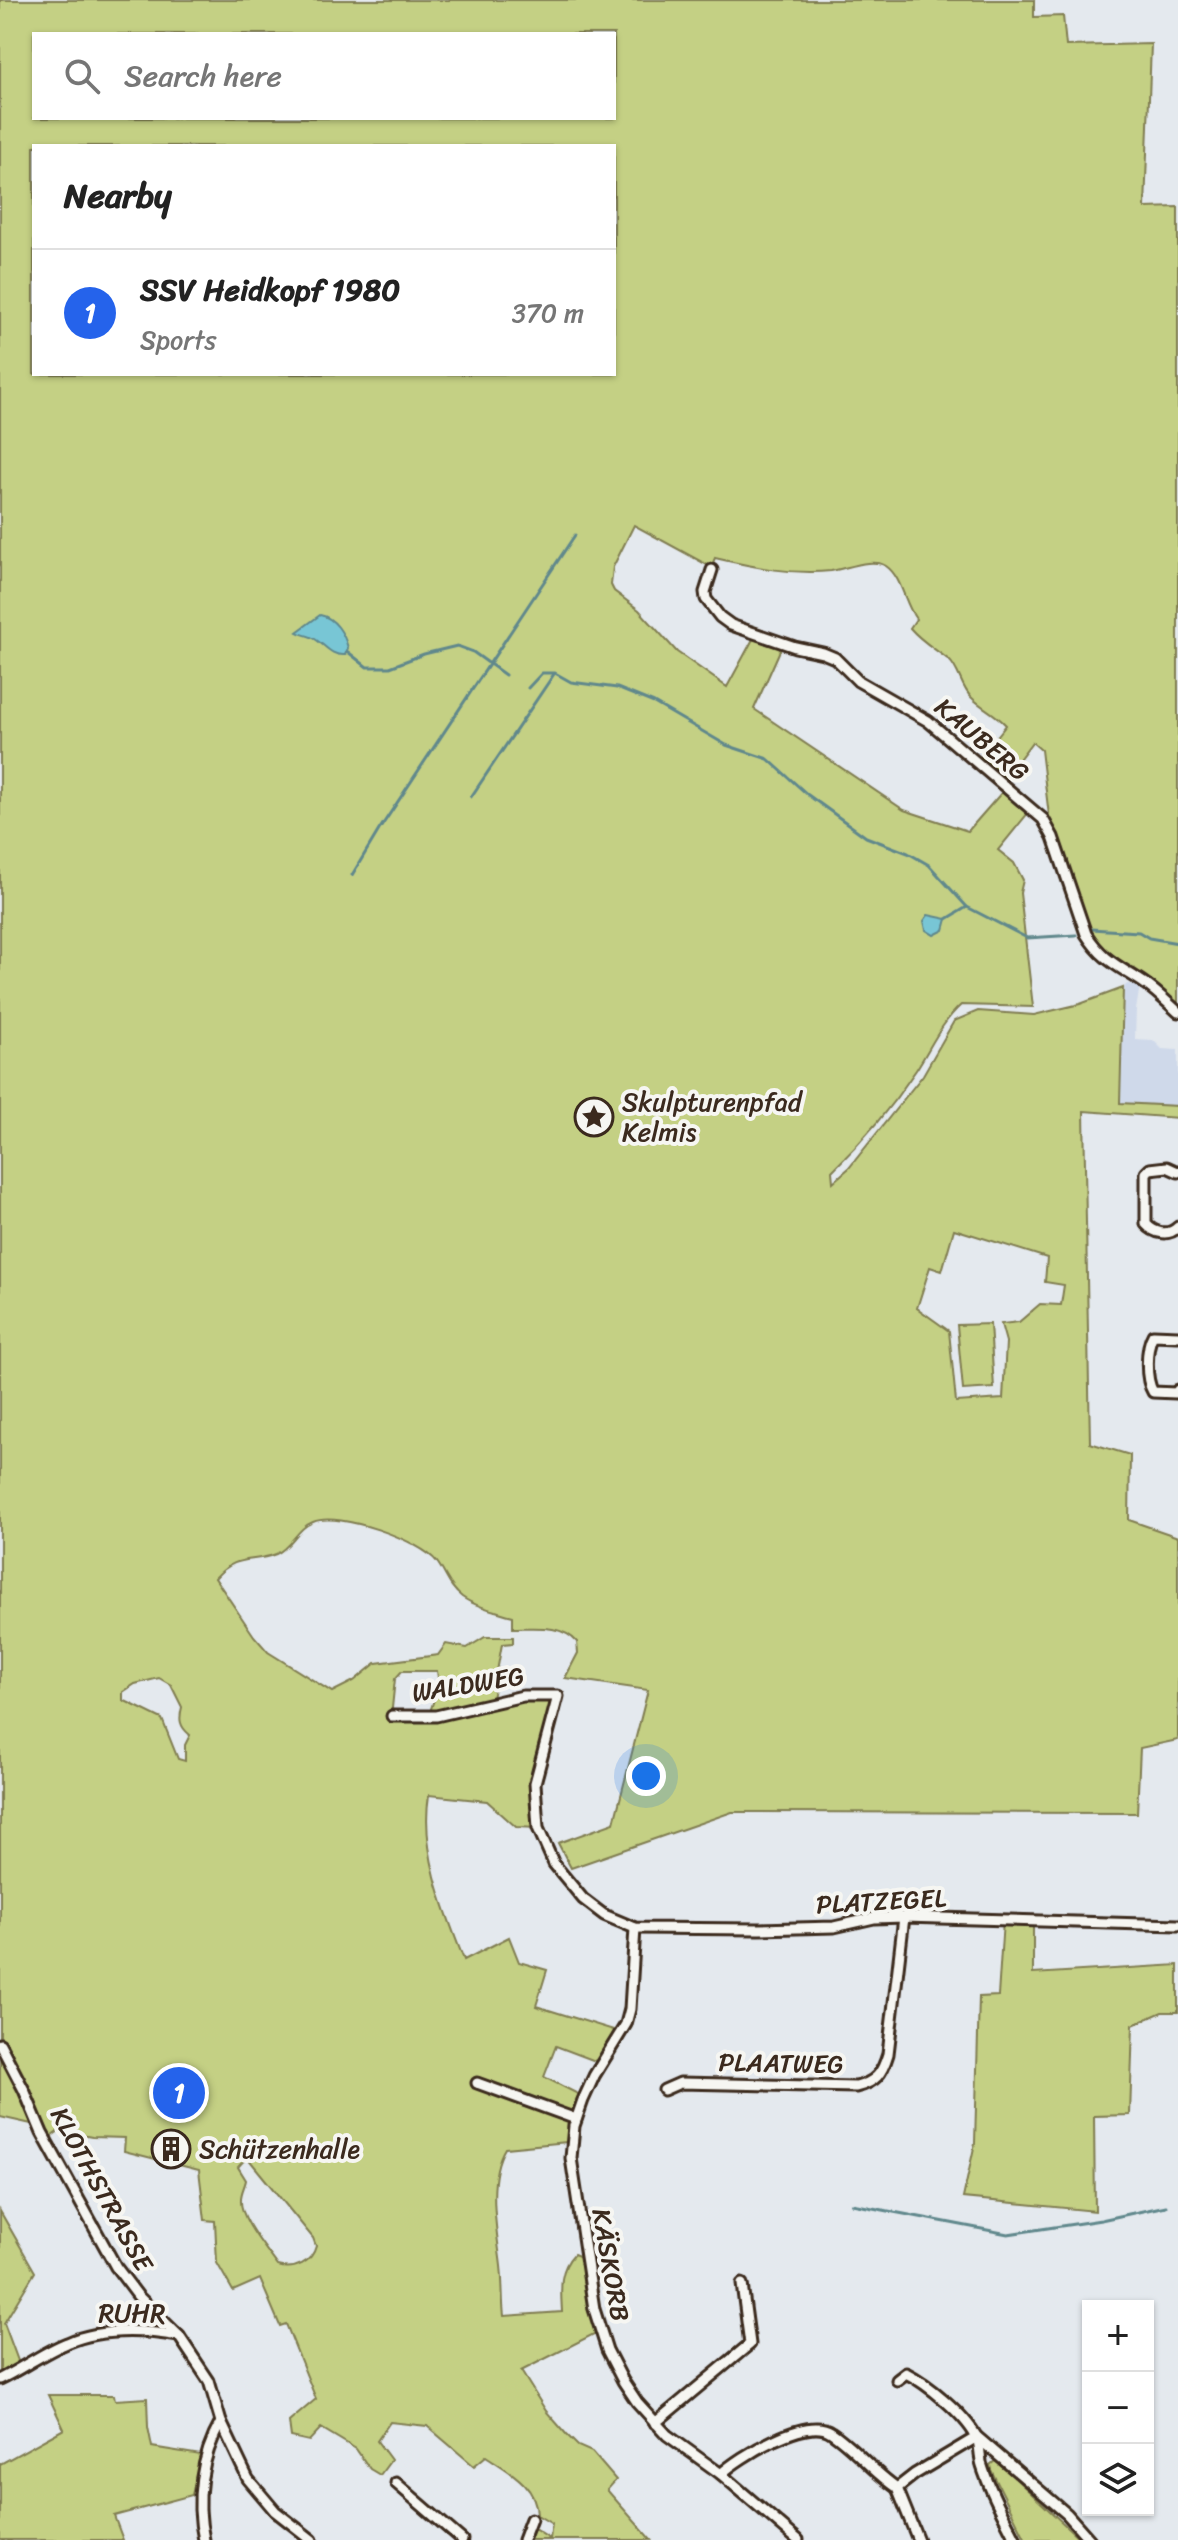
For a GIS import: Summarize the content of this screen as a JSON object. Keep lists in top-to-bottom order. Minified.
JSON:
{"streets":{"street":["KAUBERG","WALDWEG","PLATZEGEL","PLAATWEG","KLOTHSTRASSE","KÄSKORB","RUHR"]},"crossings":[["WALDWEG","PLATZEGEL"],["WALDWEG","KÄSKORB"],["PLATZEGEL","PLAATWEG"],["PLATZEGEL","KÄSKORB"],["KLOTHSTRASSE","RUHR"]],"places":{"place":["Skulpturenpfad Kelmis"],"building":["Schützenhalle"]},"page":{"search":"Search here","heading":"Nearby","list":[{"mark":"1","name":"SSV Heidkopf 1980","note":"Sports","value":"370 m"}],"pins":"1","map_buttons":["+","−"]}}
